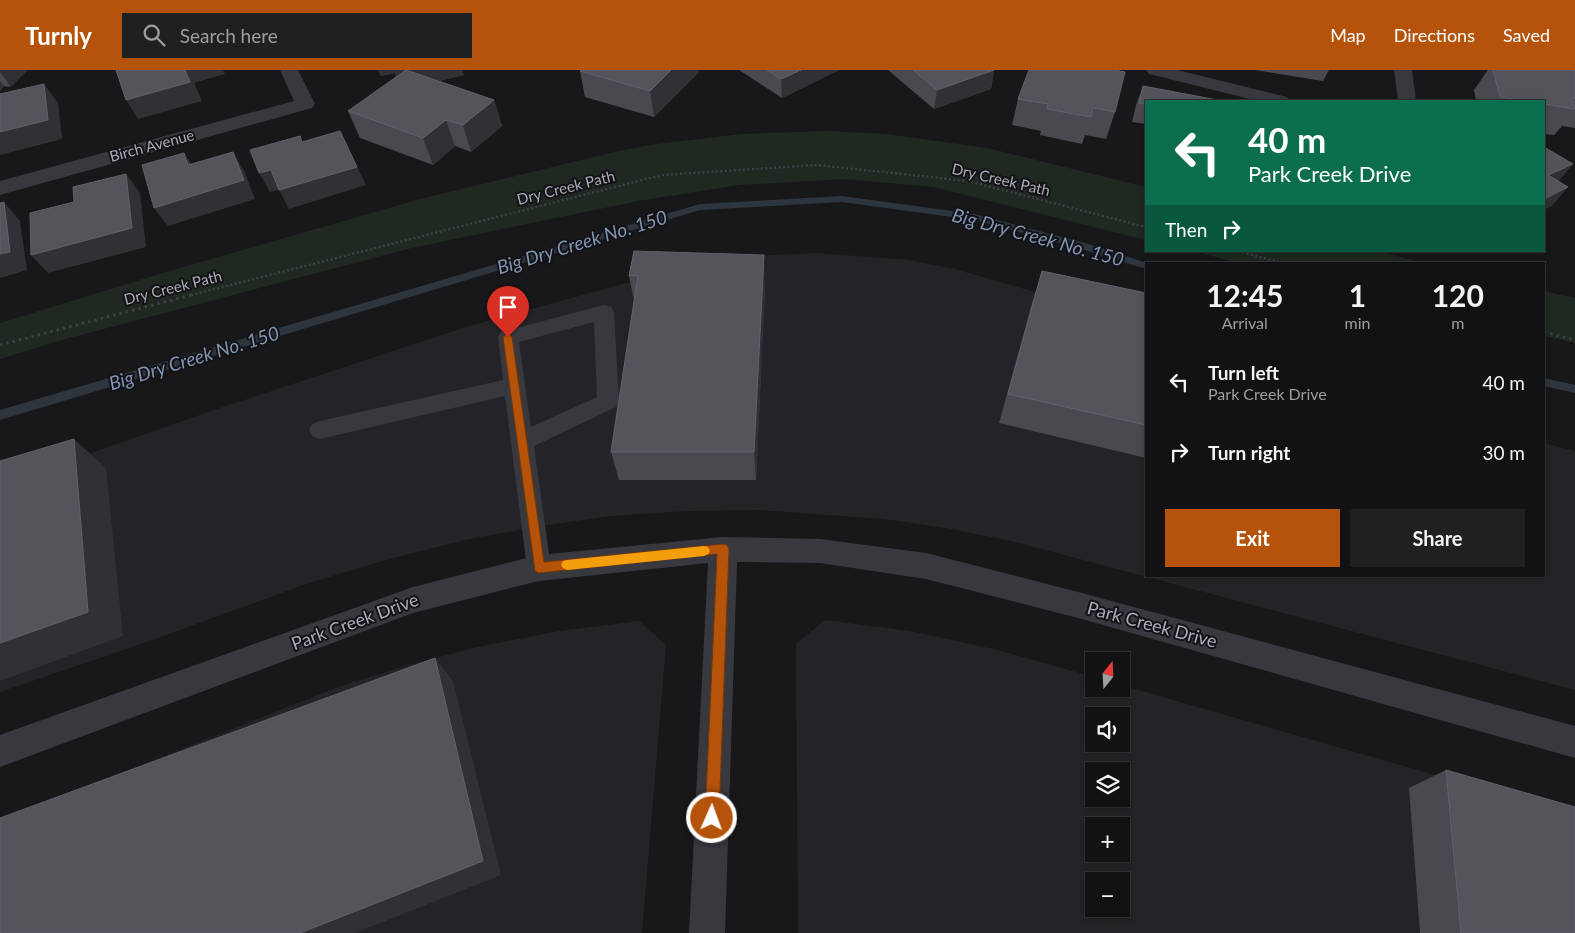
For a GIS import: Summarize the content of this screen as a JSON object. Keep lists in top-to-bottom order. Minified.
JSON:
{"streets":{"street":["Birch Avenue","Park Creek Drive"],"path":["Dry Creek Path"]},"water":["Big Dry Creek No. 150"],"north":"top","page":{"header":"Turnly","search":"Search here","nav":["Map","Directions","Saved"],"turn":["40 m","Park Creek Drive"],"then":"Then","eta":["12:45","Arrival","1","min","120","m"],"list":[{"name":"Turn left","note":"Park Creek Drive","value":"40 m"},{"name":"Turn right","value":"30 m"}],"buttons":["Exit","Share"],"map_buttons":["+","−"]}}
